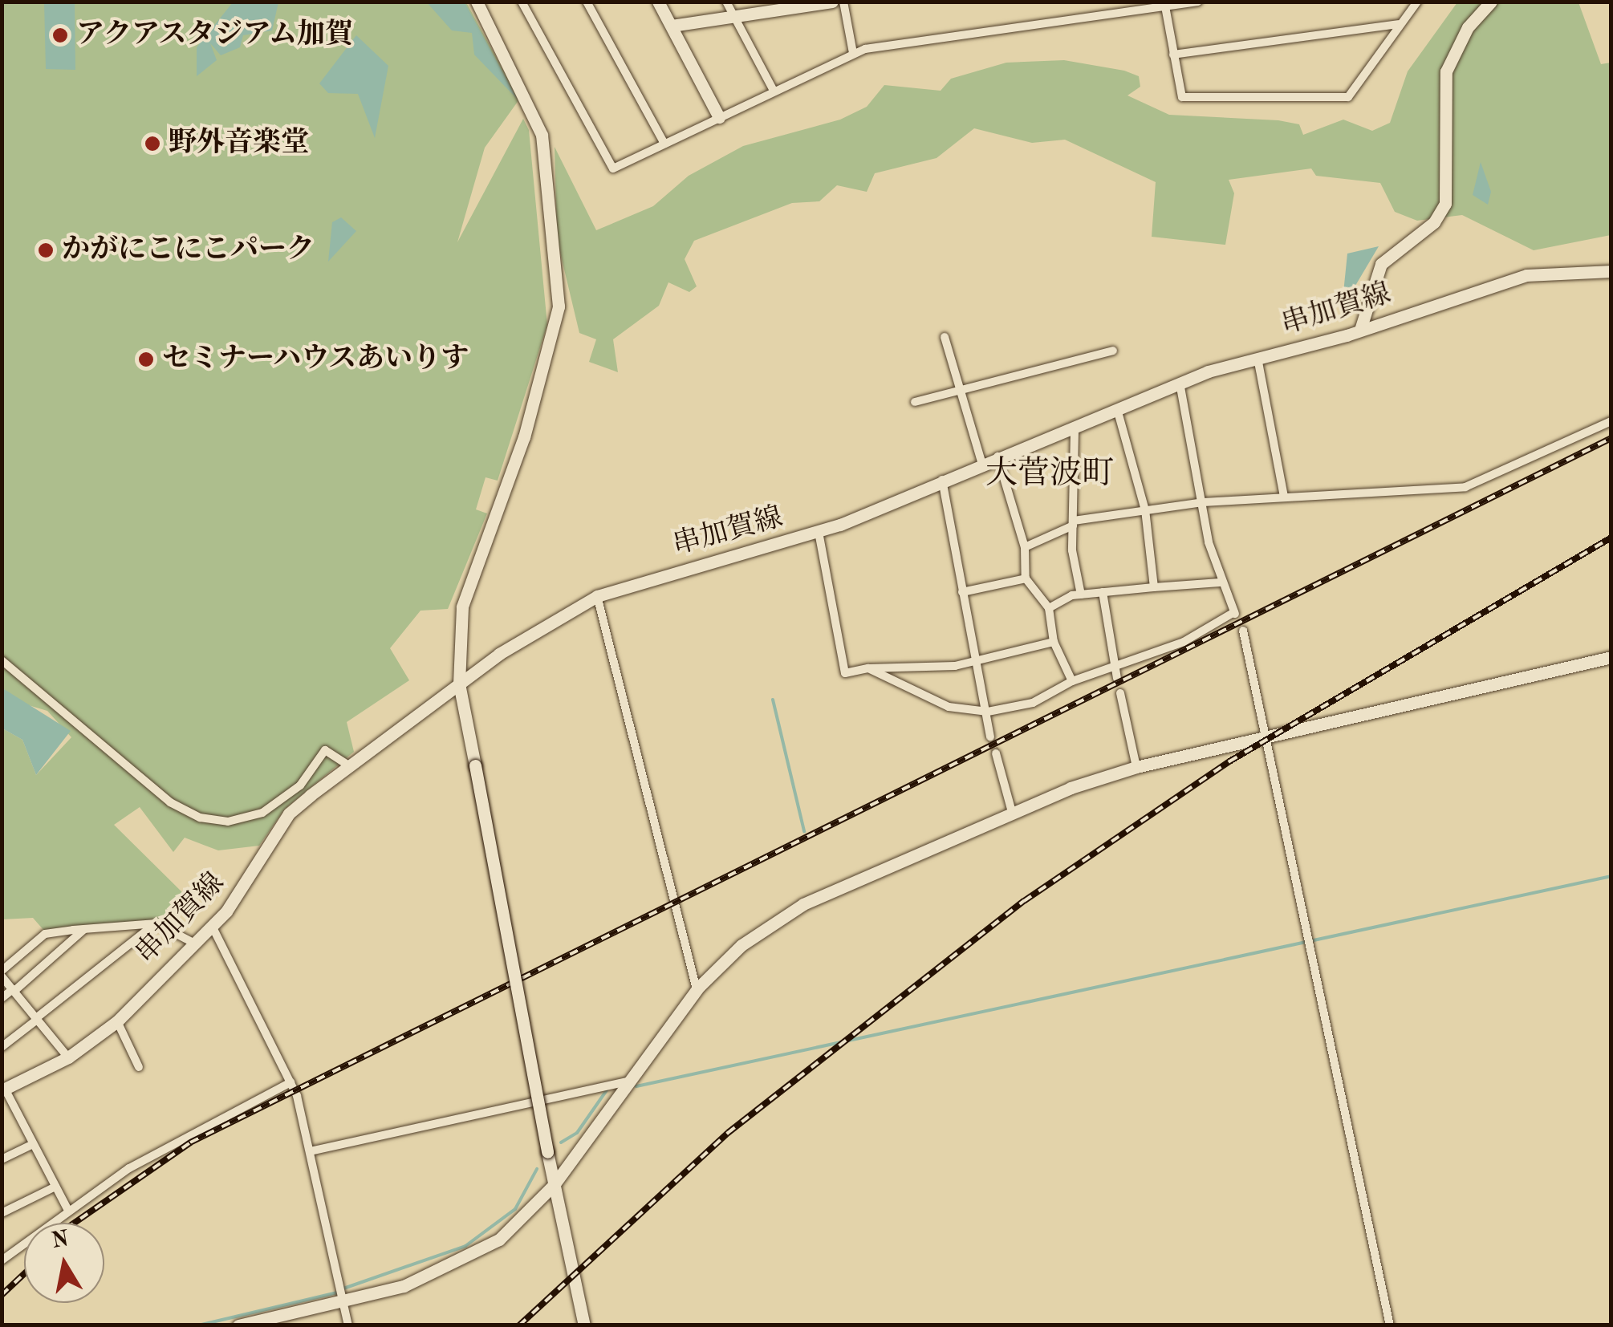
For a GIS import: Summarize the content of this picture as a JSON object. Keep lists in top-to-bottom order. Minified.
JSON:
{"streets":{"street":["串加賀線"]},"districts":["大菅波町"],"places":["アクアスタジアム加賀","野外音楽堂","かがにこにこパーク","セミナーハウスあいりす"],"north":"top"}
